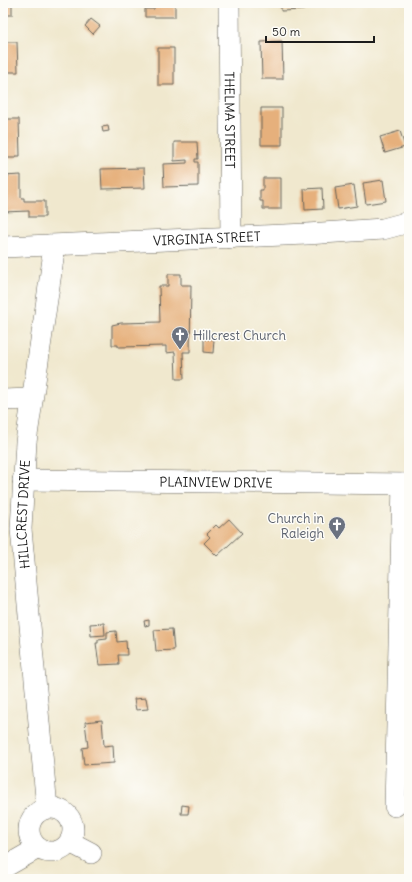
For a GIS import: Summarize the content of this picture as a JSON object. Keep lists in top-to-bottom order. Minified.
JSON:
{"streets":{"street":["THELMA STREET","VIRGINIA STREET","PLAINVIEW DRIVE","HILLCREST DRIVE"]},"crossings":[["THELMA STREET","VIRGINIA STREET"],["VIRGINIA STREET","HILLCREST DRIVE"],["PLAINVIEW DRIVE","HILLCREST DRIVE"]],"places":{"church":["Hillcrest Church","Church in Raleigh"]},"scale_bar":"50 m"}
